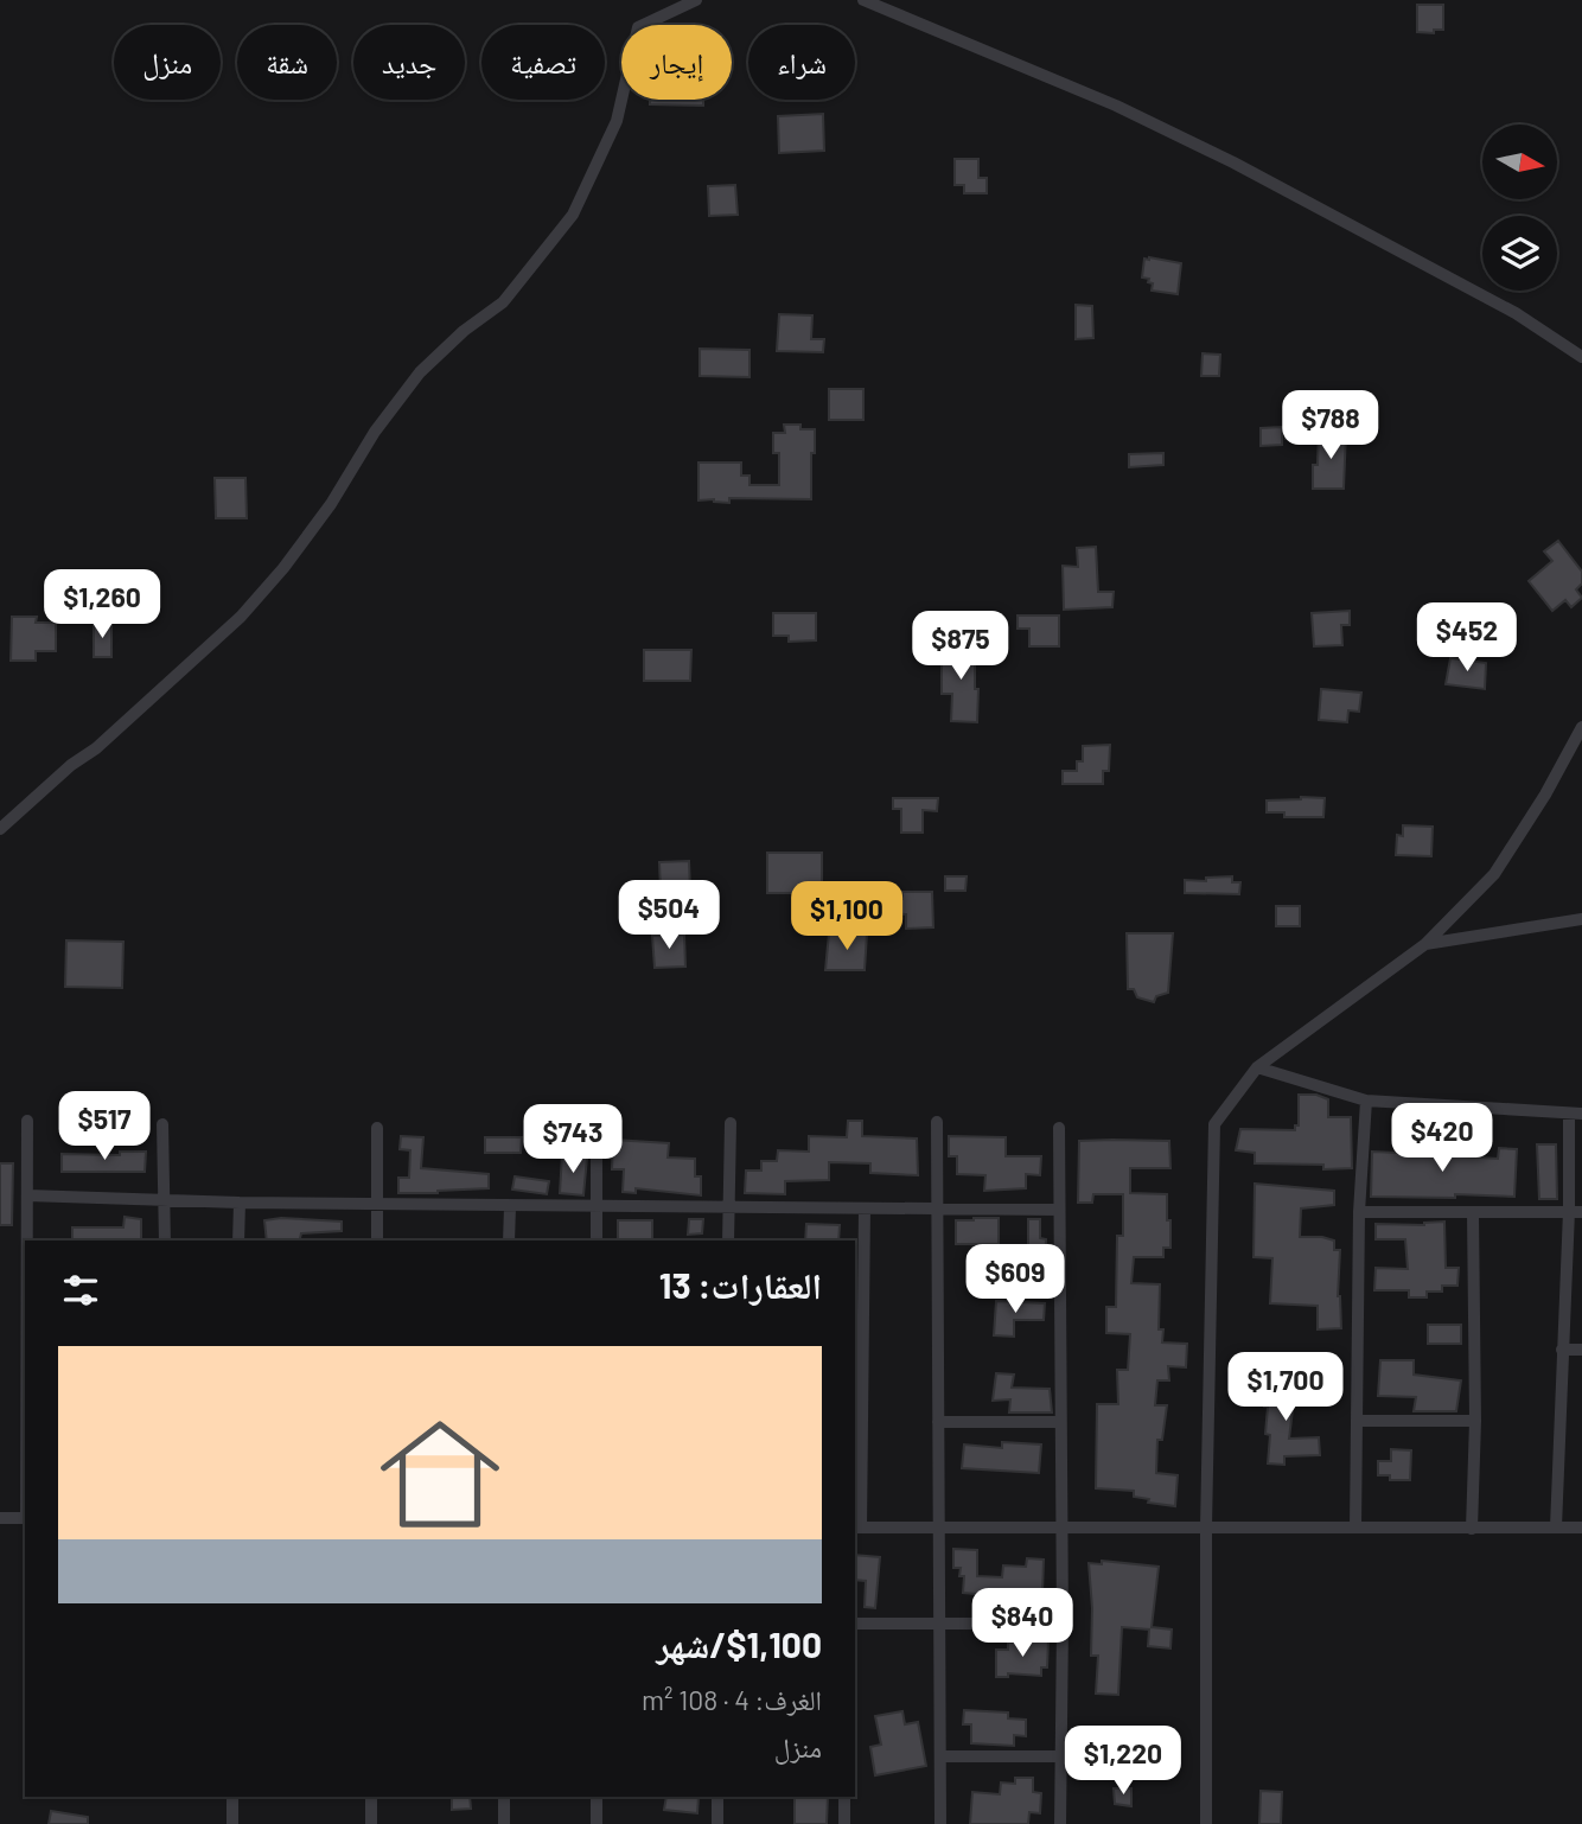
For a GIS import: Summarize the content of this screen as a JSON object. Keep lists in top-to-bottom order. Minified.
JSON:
{"north":"right","page":{"chip":["شراء","إيجار","تصفية","جديد","شقة","منزل"],"price":["$788","$1,260","$452","$875","$504","$1,100","$517","$420","$743","$609","$1,700","$840","$1,220"],"heading":"العقارات: 13","list":[{"name":"$1,100/شهر","note":"الغرف: 4 · 108 m² · منزل"}]}}
